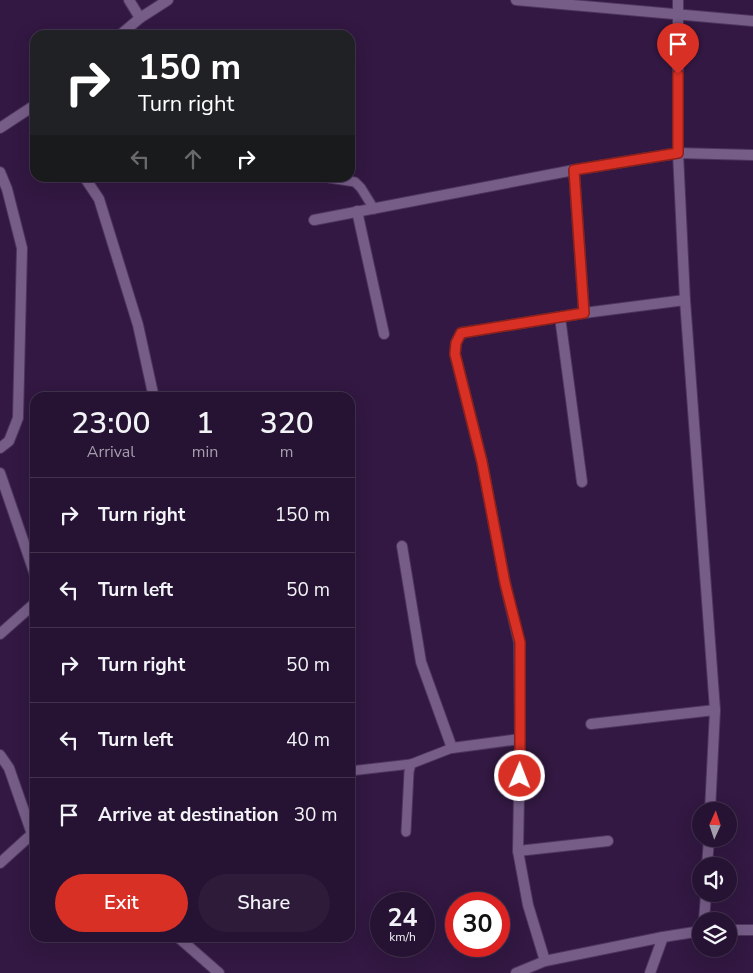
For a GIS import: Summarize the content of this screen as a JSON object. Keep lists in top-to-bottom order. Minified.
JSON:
{"north":"top","page":{"turn":["150 m","Turn right"],"eta":["23:00","Arrival","1","min","320","m"],"list":[{"name":"Turn right","value":"150 m"},{"name":"Turn left","value":"50 m"},{"name":"Turn right","value":"50 m"},{"name":"Turn left","value":"40 m"},{"name":"Arrive at destination","value":"30 m"}],"buttons":["Exit","Share"],"speed":"24 km/h","limit":"30"}}
